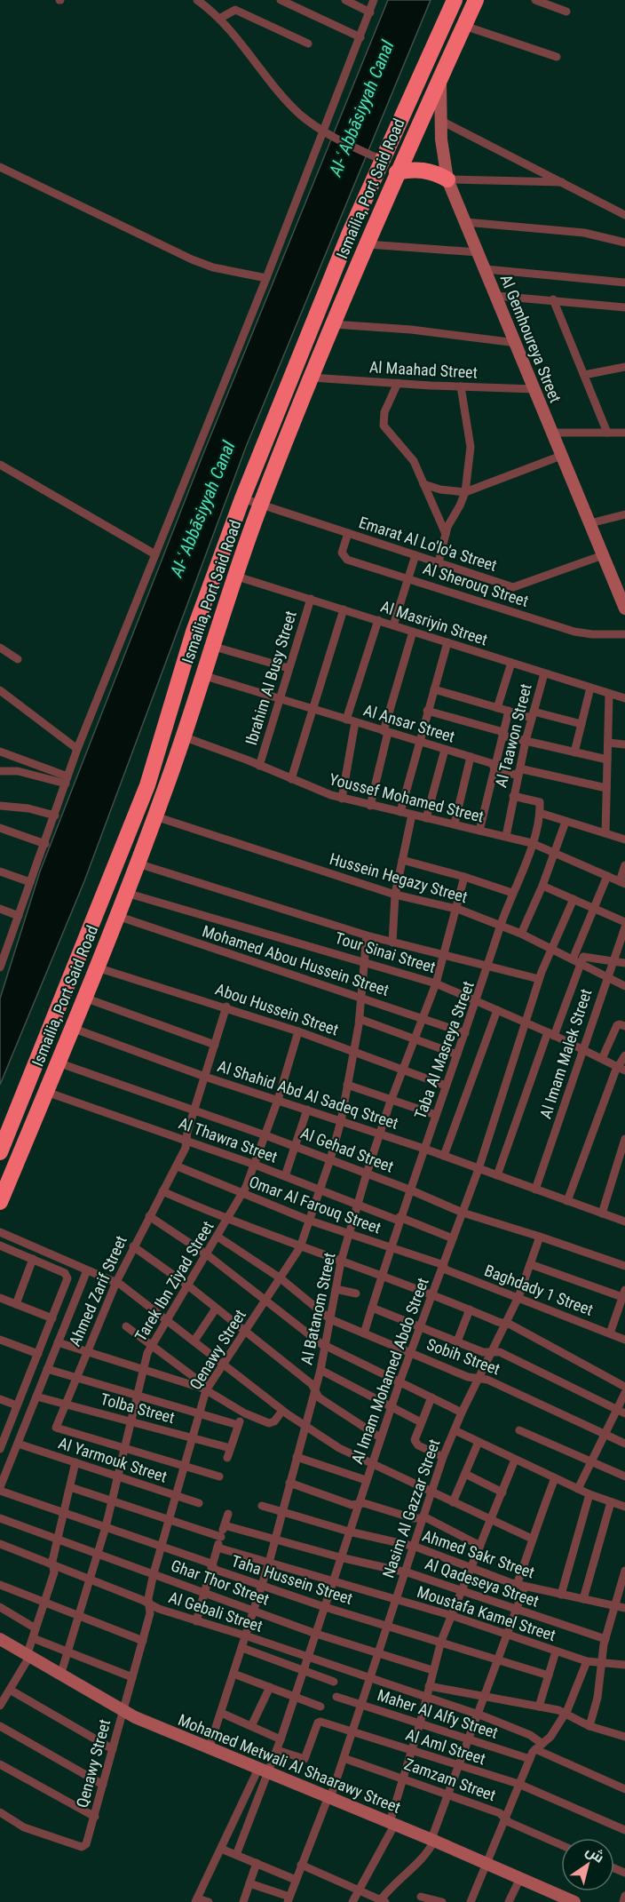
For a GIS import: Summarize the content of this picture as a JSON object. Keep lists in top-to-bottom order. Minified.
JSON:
{"streets":{"highway":["Ismailia, Port Said Road"],"street":["Al Gemhoureya Street","Al Maahad Street","Emarat Al Lo'lo'a Street","Al Sherouq Street","Al Masriyin Street","Ibrahim Al Busy Street","Al Ansar Street","Al Taawon Street","Youssef Mohamed Street","Hussein Hegazy Street","Tour Sinai Street","Mohamed Abou Hussein Street","Abou Hussein Street","Taba Al Masreya Street","Al Imam Malek Street","Al Shahid Abd Al Sadeq Street","Al Thawra Street","Al Gehad Street","Omar Al Farouq Street","Tarek Ibn Ziyad Street","Baghdady 1 Street","Ahmed Zarif Street","Al Batanom Street","Qenawy Street","Sobih Street","Al Imam Mohamed Abdo Street","Tolba Street","Al Yarmouk Street","Nasim Al Gazzar Street","Ahmed Sakr Street","Taha Hussein Street","Ghar Thor Street","Al Qadeseya Street","Al Gebali Street","Moustafa Kamel Street","Maher Al Alfy Street","Al Aml Street","Mohamed Metwali Al Shaarawy Street","Zamzam Street"]},"crossings":[["Ismailia, Port Said Road","Al Gemhoureya Street"],["Ismailia, Port Said Road","Al Maahad Street"],["Ismailia, Port Said Road","Emarat Al Lo'lo'a Street"],["Ismailia, Port Said Road","Al Masriyin Street"],["Ismailia, Port Said Road","Al Ansar Street"],["Ismailia, Port Said Road","Youssef Mohamed Street"],["Ismailia, Port Said Road","Hussein Hegazy Street"],["Ismailia, Port Said Road","Tour Sinai Street"],["Ismailia, Port Said Road","Mohamed Abou Hussein Street"],["Ismailia, Port Said Road","Abou Hussein Street"],["Ismailia, Port Said Road","Al Shahid Abd Al Sadeq Street"],["Ismailia, Port Said Road","Al Thawra Street"],["Ismailia, Port Said Road","Al Gehad Street"],["Al Gemhoureya Street","Al Maahad Street"],["Al Gemhoureya Street","Emarat Al Lo'lo'a Street"],["Emarat Al Lo'lo'a Street","Al Sherouq Street"],["Al Masriyin Street","Ibrahim Al Busy Street"],["Al Masriyin Street","Al Taawon Street"],["Ibrahim Al Busy Street","Al Ansar Street"],["Ibrahim Al Busy Street","Youssef Mohamed Street"],["Al Ansar Street","Al Taawon Street"],["Al Taawon Street","Youssef Mohamed Street"],["Youssef Mohamed Street","Taba Al Masreya Street"],["Hussein Hegazy Street","Taba Al Masreya Street"],["Hussein Hegazy Street","Al Imam Malek Street"],["Hussein Hegazy Street","Al Batanom Street"],["Hussein Hegazy Street","Al Imam Mohamed Abdo Street"],["Tour Sinai Street","Taba Al Masreya Street"],["Tour Sinai Street","Al Imam Malek Street"],["Tour Sinai Street","Al Batanom Street"],["Tour Sinai Street","Qenawy Street"],["Tour Sinai Street","Al Imam Mohamed Abdo Street"],["Mohamed Abou Hussein Street","Taba Al Masreya Street"],["Mohamed Abou Hussein Street","Al Batanom Street"],["Mohamed Abou Hussein Street","Qenawy Street"],["Abou Hussein Street","Taba Al Masreya Street"],["Abou Hussein Street","Tarek Ibn Ziyad Street"],["Abou Hussein Street","Ahmed Zarif Street"],["Abou Hussein Street","Al Batanom Street"],["Abou Hussein Street","Qenawy Street"],["Taba Al Masreya Street","Al Shahid Abd Al Sadeq Street"],["Taba Al Masreya Street","Al Thawra Street"],["Taba Al Masreya Street","Al Gehad Street"],["Taba Al Masreya Street","Omar Al Farouq Street"],["Taba Al Masreya Street","Sobih Street"],["Al Imam Malek Street","Al Shahid Abd Al Sadeq Street"],["Al Shahid Abd Al Sadeq Street","Tarek Ibn Ziyad Street"],["Al Shahid Abd Al Sadeq Street","Ahmed Zarif Street"],["Al Shahid Abd Al Sadeq Street","Al Batanom Street"],["Al Shahid Abd Al Sadeq Street","Qenawy Street"],["Al Shahid Abd Al Sadeq Street","Al Imam Mohamed Abdo Street"],["Al Thawra Street","Tarek Ibn Ziyad Street"],["Al Thawra Street","Ahmed Zarif Street"],["Al Thawra Street","Al Batanom Street"],["Al Thawra Street","Qenawy Street"],["Al Thawra Street","Al Imam Mohamed Abdo Street"],["Al Gehad Street","Tarek Ibn Ziyad Street"],["Al Gehad Street","Ahmed Zarif Street"],["Al Gehad Street","Al Batanom Street"],["Al Gehad Street","Qenawy Street"],["Al Gehad Street","Al Imam Mohamed Abdo Street"],["Al Gehad Street","Nasim Al Gazzar Street"],["Omar Al Farouq Street","Tarek Ibn Ziyad Street"],["Omar Al Farouq Street","Baghdady 1 Street"],["Omar Al Farouq Street","Ahmed Zarif Street"],["Omar Al Farouq Street","Al Batanom Street"],["Omar Al Farouq Street","Qenawy Street"],["Omar Al Farouq Street","Al Imam Mohamed Abdo Street"],["Tarek Ibn Ziyad Street","Ahmed Zarif Street"],["Tarek Ibn Ziyad Street","Sobih Street"],["Tarek Ibn Ziyad Street","Tolba Street"],["Tarek Ibn Ziyad Street","Al Yarmouk Street"],["Tarek Ibn Ziyad Street","Taha Hussein Street"],["Tarek Ibn Ziyad Street","Ghar Thor Street"],["Tarek Ibn Ziyad Street","Al Gebali Street"],["Tarek Ibn Ziyad Street","Mohamed Metwali Al Shaarawy Street"],["Baghdady 1 Street","Al Imam Mohamed Abdo Street"],["Baghdady 1 Street","Nasim Al Gazzar Street"],["Ahmed Zarif Street","Qenawy Street"],["Ahmed Zarif Street","Tolba Street"],["Al Batanom Street","Sobih Street"],["Al Batanom Street","Ahmed Sakr Street"],["Al Batanom Street","Taha Hussein Street"],["Al Batanom Street","Ghar Thor Street"],["Al Batanom Street","Al Qadeseya Street"],["Al Batanom Street","Al Gebali Street"],["Al Batanom Street","Moustafa Kamel Street"],["Al Batanom Street","Mohamed Metwali Al Shaarawy Street"],["Qenawy Street","Sobih Street"],["Qenawy Street","Tolba Street"],["Qenawy Street","Al Yarmouk Street"],["Qenawy Street","Taha Hussein Street"],["Qenawy Street","Ghar Thor Street"],["Qenawy Street","Al Gebali Street"],["Qenawy Street","Mohamed Metwali Al Shaarawy Street"],["Sobih Street","Al Imam Mohamed Abdo Street"],["Sobih Street","Nasim Al Gazzar Street"],["Al Imam Mohamed Abdo Street","Ahmed Sakr Street"],["Al Imam Mohamed Abdo Street","Taha Hussein Street"],["Al Imam Mohamed Abdo Street","Ghar Thor Street"],["Al Imam Mohamed Abdo Street","Al Qadeseya Street"],["Al Imam Mohamed Abdo Street","Al Gebali Street"],["Al Imam Mohamed Abdo Street","Moustafa Kamel Street"],["Al Imam Mohamed Abdo Street","Al Aml Street"],["Al Imam Mohamed Abdo Street","Mohamed Metwali Al Shaarawy Street"],["Nasim Al Gazzar Street","Ahmed Sakr Street"],["Nasim Al Gazzar Street","Taha Hussein Street"],["Nasim Al Gazzar Street","Ghar Thor Street"],["Nasim Al Gazzar Street","Al Qadeseya Street"],["Nasim Al Gazzar Street","Al Gebali Street"],["Nasim Al Gazzar Street","Moustafa Kamel Street"],["Nasim Al Gazzar Street","Maher Al Alfy Street"],["Nasim Al Gazzar Street","Al Aml Street"],["Nasim Al Gazzar Street","Mohamed Metwali Al Shaarawy Street"],["Nasim Al Gazzar Street","Zamzam Street"]],"water":["Al-ʿAbbāsiyyah Canal"],"north":"top right"}
